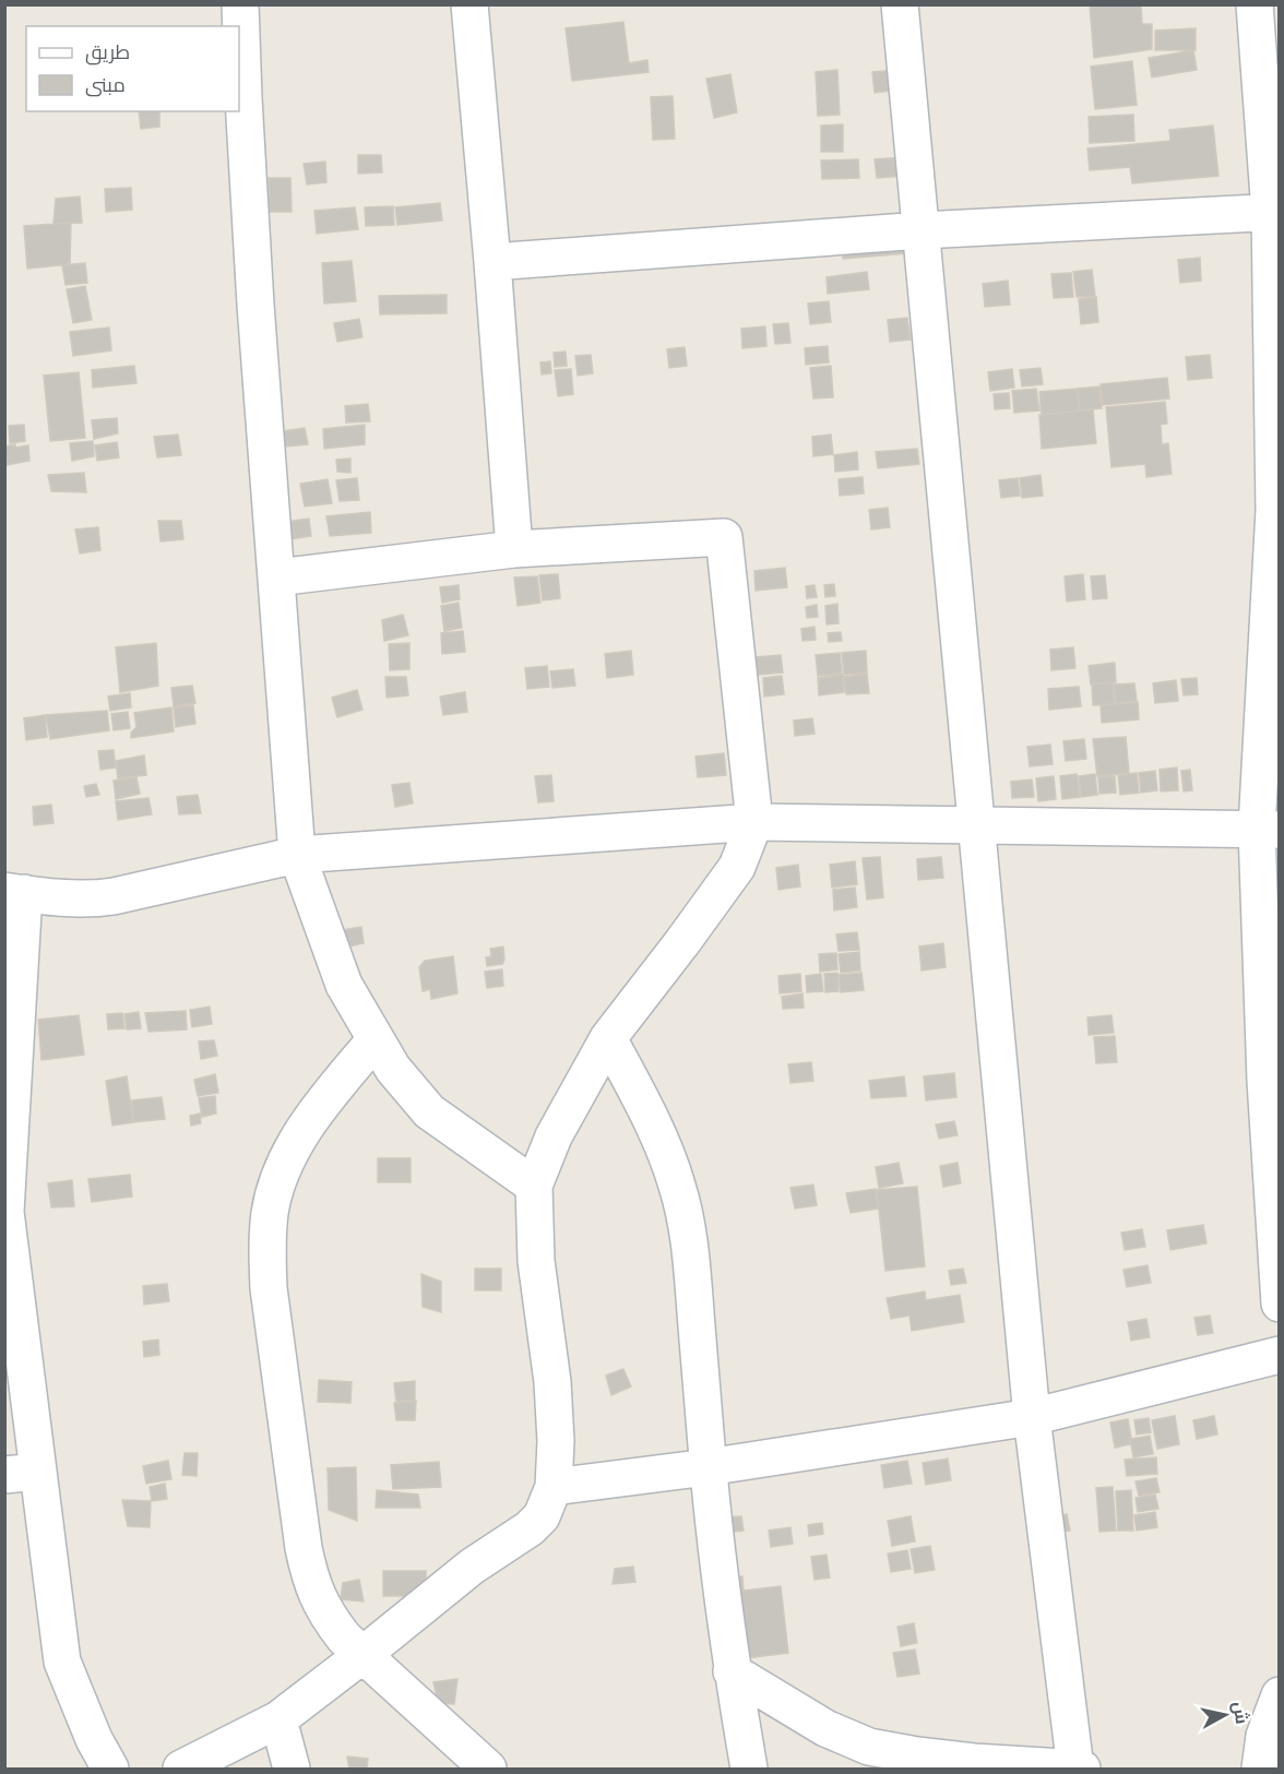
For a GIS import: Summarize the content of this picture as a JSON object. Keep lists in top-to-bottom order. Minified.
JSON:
{"legend":["طريق","مبنى"],"north":"right"}
